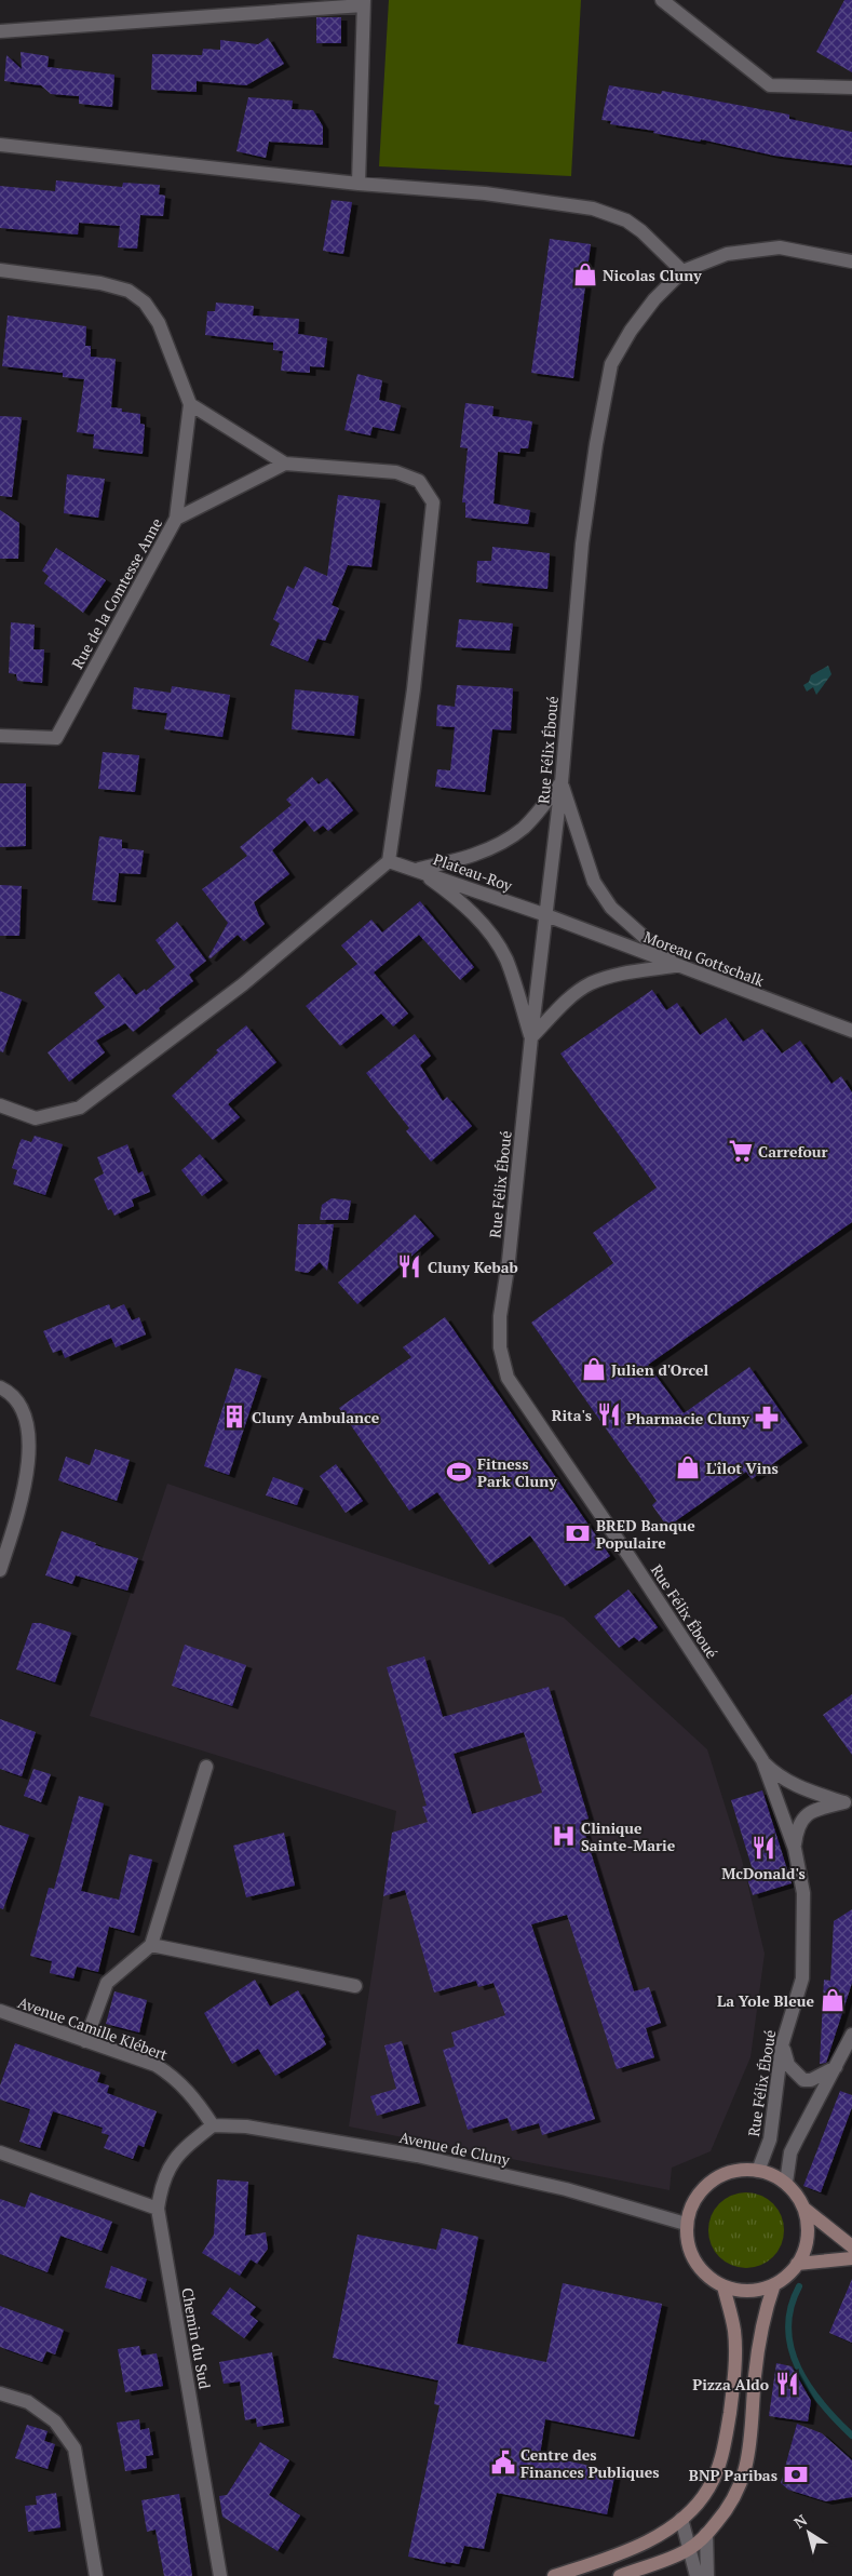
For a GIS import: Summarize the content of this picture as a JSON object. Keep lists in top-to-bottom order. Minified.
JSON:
{"streets":{"street":["Rue de la Comtesse Anne","Rue Félix Éboué","Plateau-Roy","Moreau Gottschalk","Avenue Camille Klébert","Avenue de Cluny","Chemin du Sud"]},"crossings":[["Rue Félix Éboué","Plateau-Roy"],["Rue Félix Éboué","Moreau Gottschalk"],["Rue Félix Éboué","Avenue de Cluny"],["Plateau-Roy","Moreau Gottschalk"],["Avenue Camille Klébert","Avenue de Cluny"],["Avenue Camille Klébert","Chemin du Sud"],["Avenue de Cluny","Chemin du Sud"]],"places":{"shop":["Nicolas Cluny","Julien d'Orcel","L'îlot Vins","La Yole Bleue"],"supermarket":["Carrefour"],"restaurant":["Cluny Kebab","Rita's","McDonald's","Pizza Aldo"],"building":["Cluny Ambulance"],"pharmacy":["Pharmacie Cluny"],"sports":["Fitness Park Cluny"],"bank":["BRED Banque Populaire","BNP Paribas"],"hospital":["Clinique Sainte-Marie"],"public building":["Centre des Finances Publiques"]},"north":"top left"}
